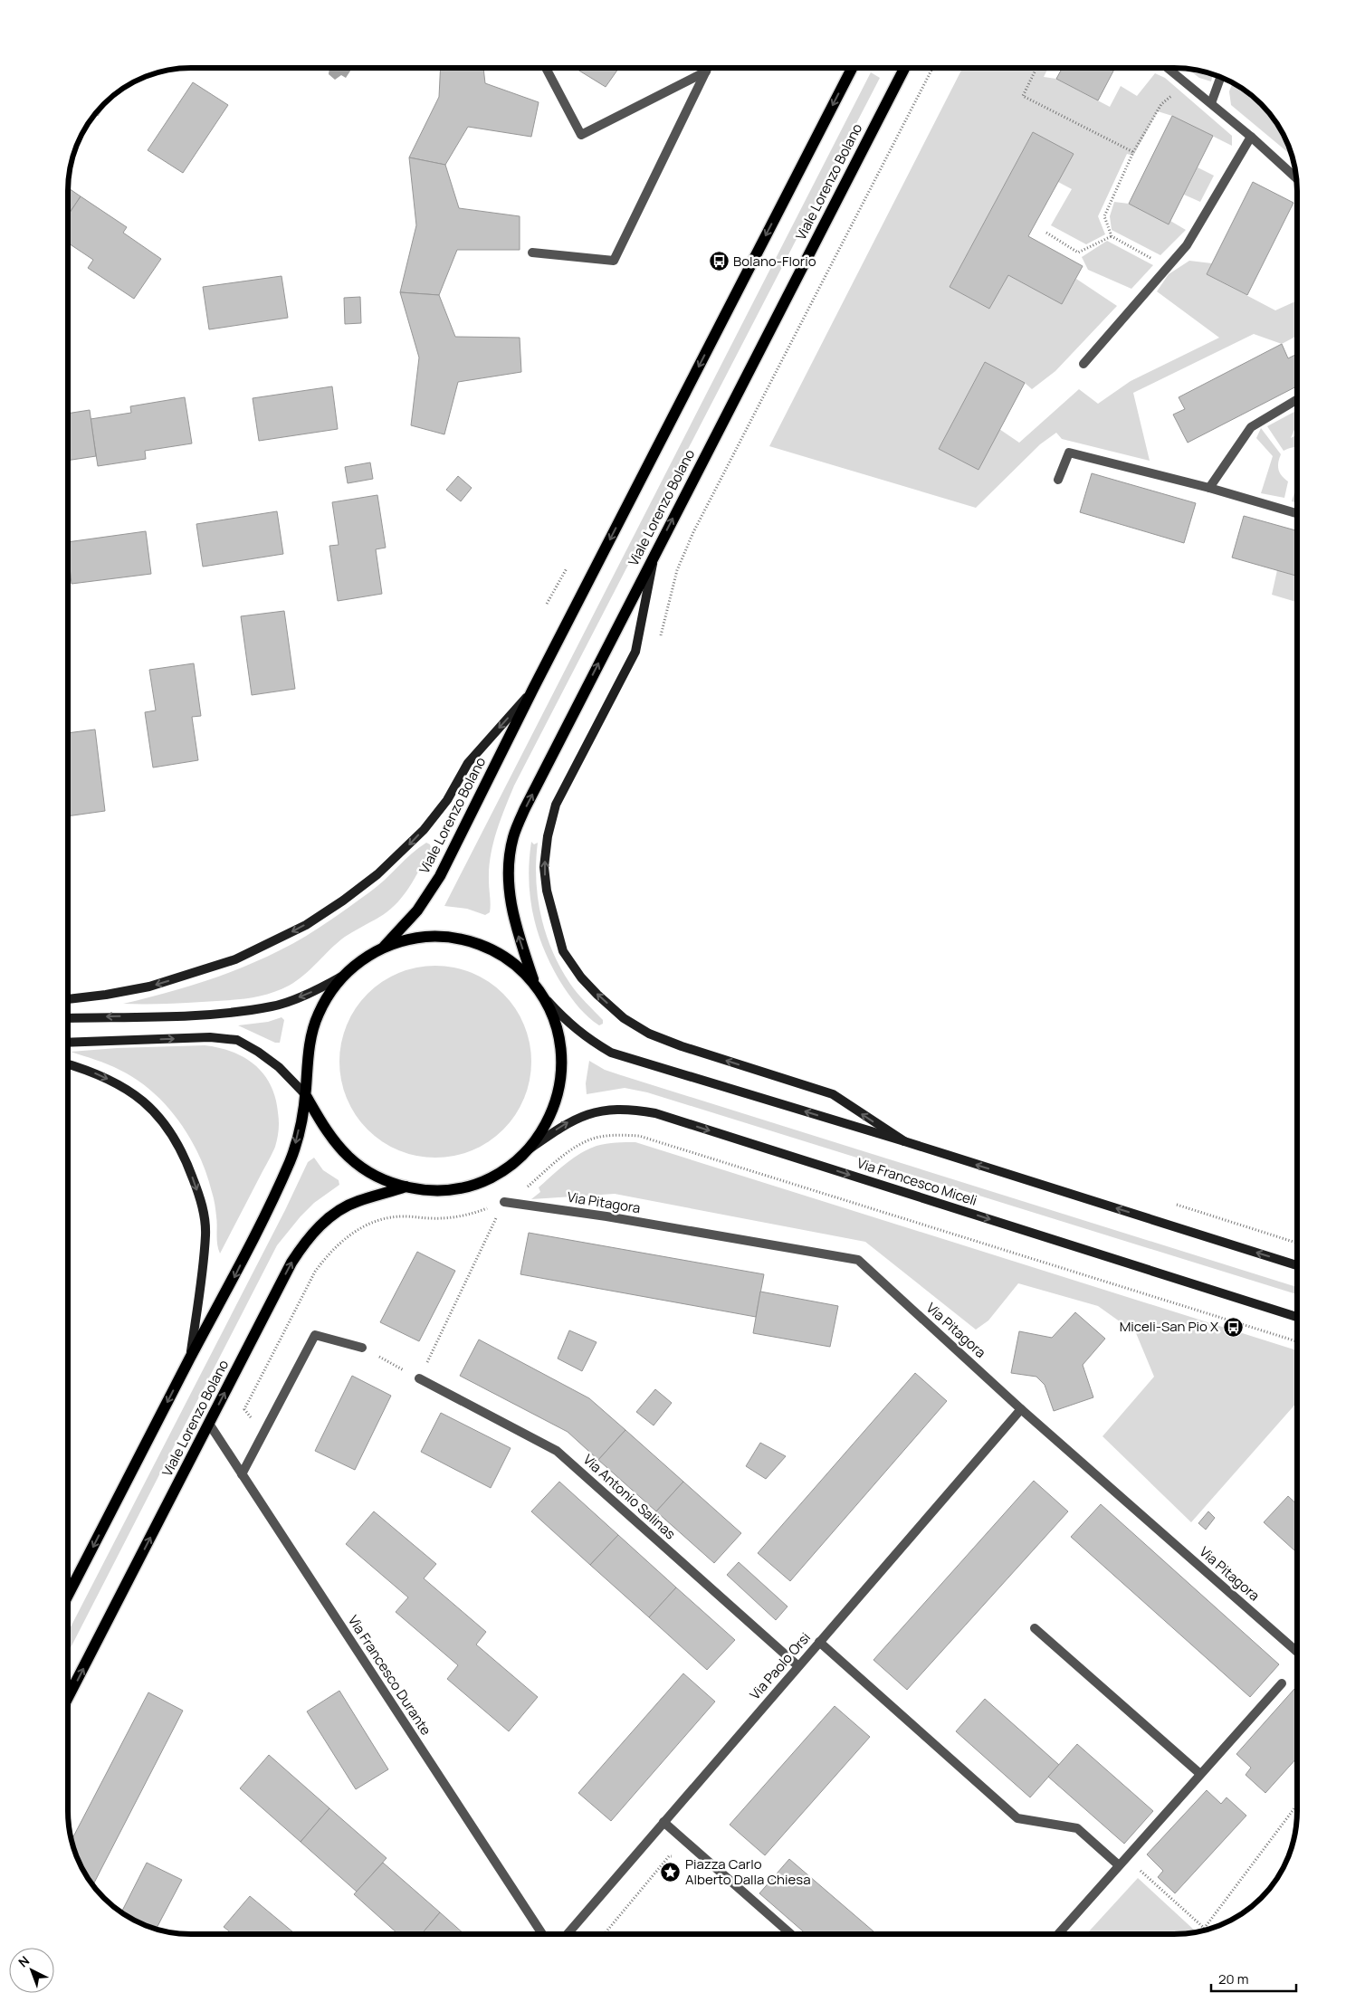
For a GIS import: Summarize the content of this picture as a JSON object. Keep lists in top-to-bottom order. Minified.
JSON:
{"streets":{"main road":["Viale Lorenzo Bolano","Via Francesco Miceli"],"street":["Via Pitagora","Via Antonio Salinas","Via Paolo Orsi","Via Francesco Durante"]},"crossings":[["Viale Lorenzo Bolano","Via Francesco Durante"],["Via Pitagora","Via Paolo Orsi"],["Via Antonio Salinas","Via Paolo Orsi"]],"places":{"bus stop":["Bolano-Florio","Miceli-San Pio X"],"place":["Piazza Carlo Alberto Dalla Chiesa"]},"scale_bar":"20 m","north":"top left"}
